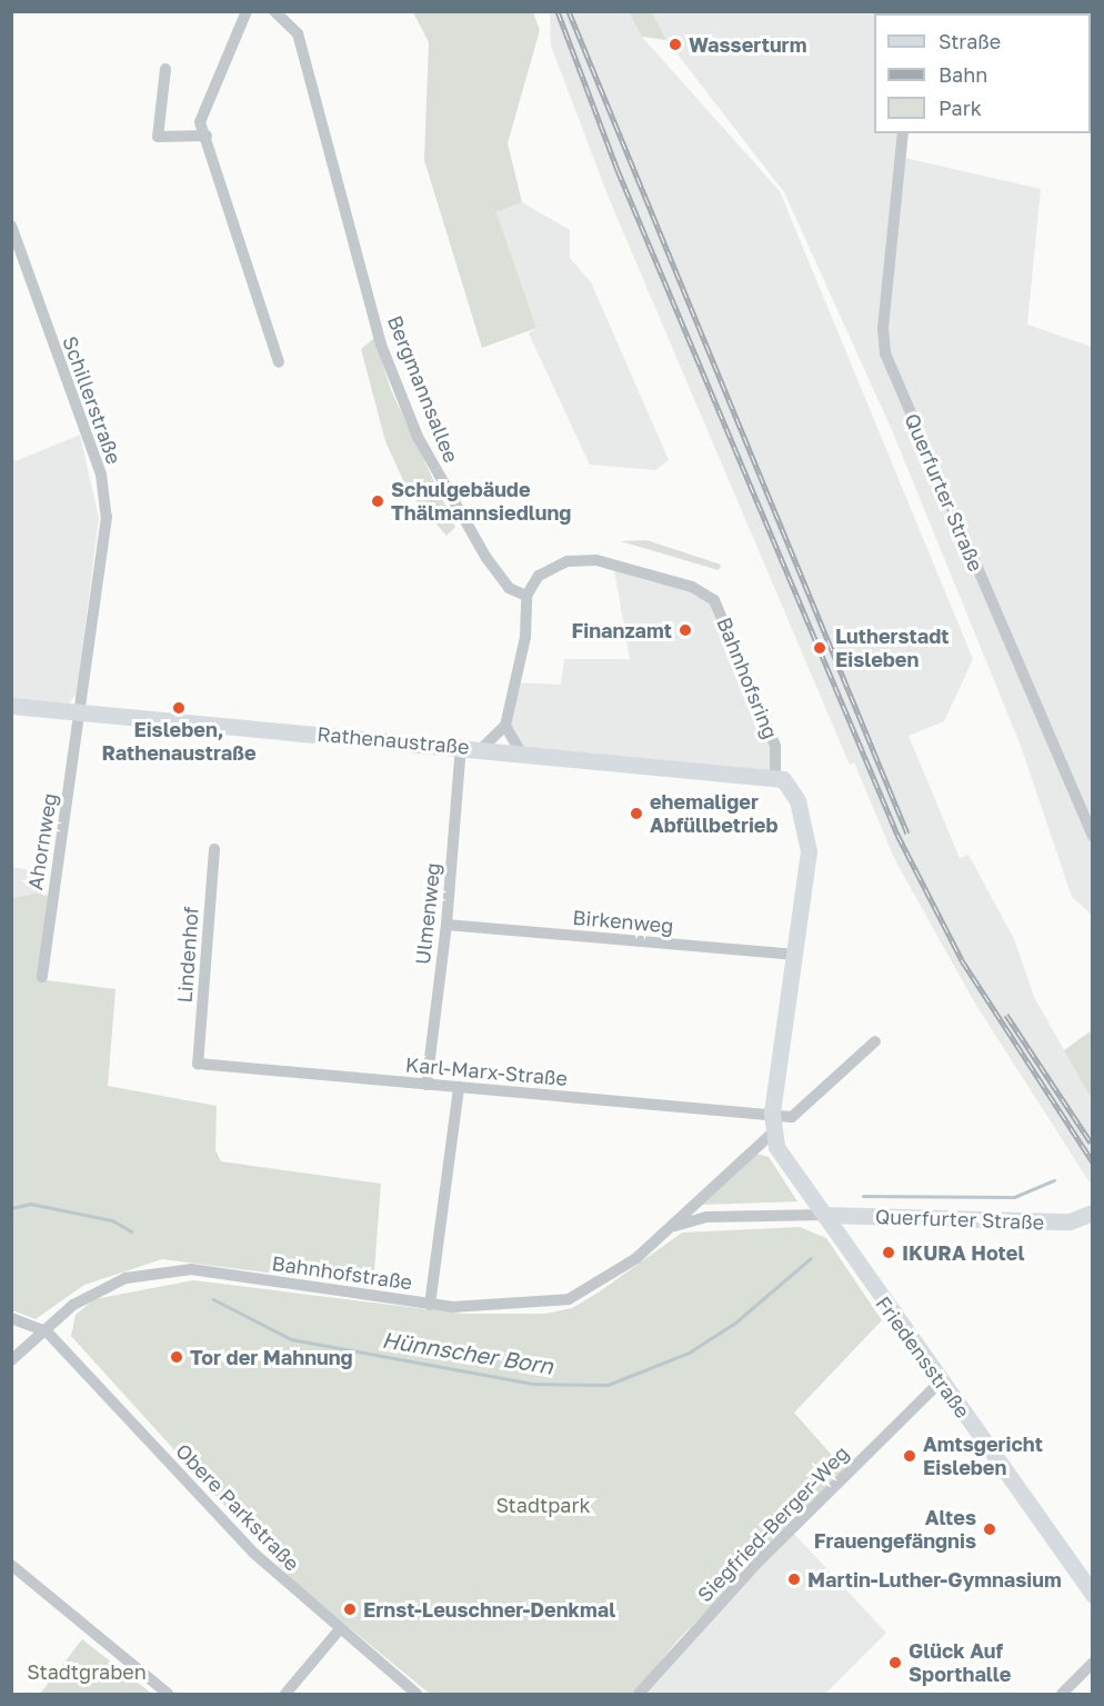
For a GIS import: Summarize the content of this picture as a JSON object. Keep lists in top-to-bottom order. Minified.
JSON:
{"streets":{"main road":["Querfurter Straße","Rathenaustraße","Friedensstraße"],"street":["Bergmannsallee","Schillerstraße","Bahnhofsring","Ahornweg","Ulmenweg","Birkenweg","Lindenhof","Karl-Marx-Straße","Bahnhofstraße","Obere Parkstraße","Siegfried-Berger-Weg"]},"crossings":[["Bergmannsallee","Bahnhofsring"],["Schillerstraße","Rathenaustraße"],["Schillerstraße","Ahornweg"],["Querfurter Straße","Bahnhofstraße"],["Querfurter Straße","Friedensstraße"],["Bahnhofsring","Rathenaustraße"],["Rathenaustraße","Ahornweg"],["Rathenaustraße","Ulmenweg"],["Ulmenweg","Birkenweg"],["Ulmenweg","Karl-Marx-Straße"],["Lindenhof","Karl-Marx-Straße"],["Bahnhofstraße","Friedensstraße"],["Bahnhofstraße","Obere Parkstraße"],["Friedensstraße","Siegfried-Berger-Weg"]],"water":["Hünnscher Born"],"parks":["Stadtpark","Stadtgraben"],"places":["Wasserturm","Schulgebäude Thälmannsiedlung","Finanzamt","Lutherstadt Eisleben","Eisleben, Rathenaustraße","ehemaliger Abfüllbetrieb","IKURA Hotel","Tor der Mahnung","Amtsgericht Eisleben","Altes Frauengefängnis","Martin-Luther-Gymnasium","Ernst-Leuschner-Denkmal","Glück Auf Sporthalle"],"legend":["Straße","Bahn","Park"]}
